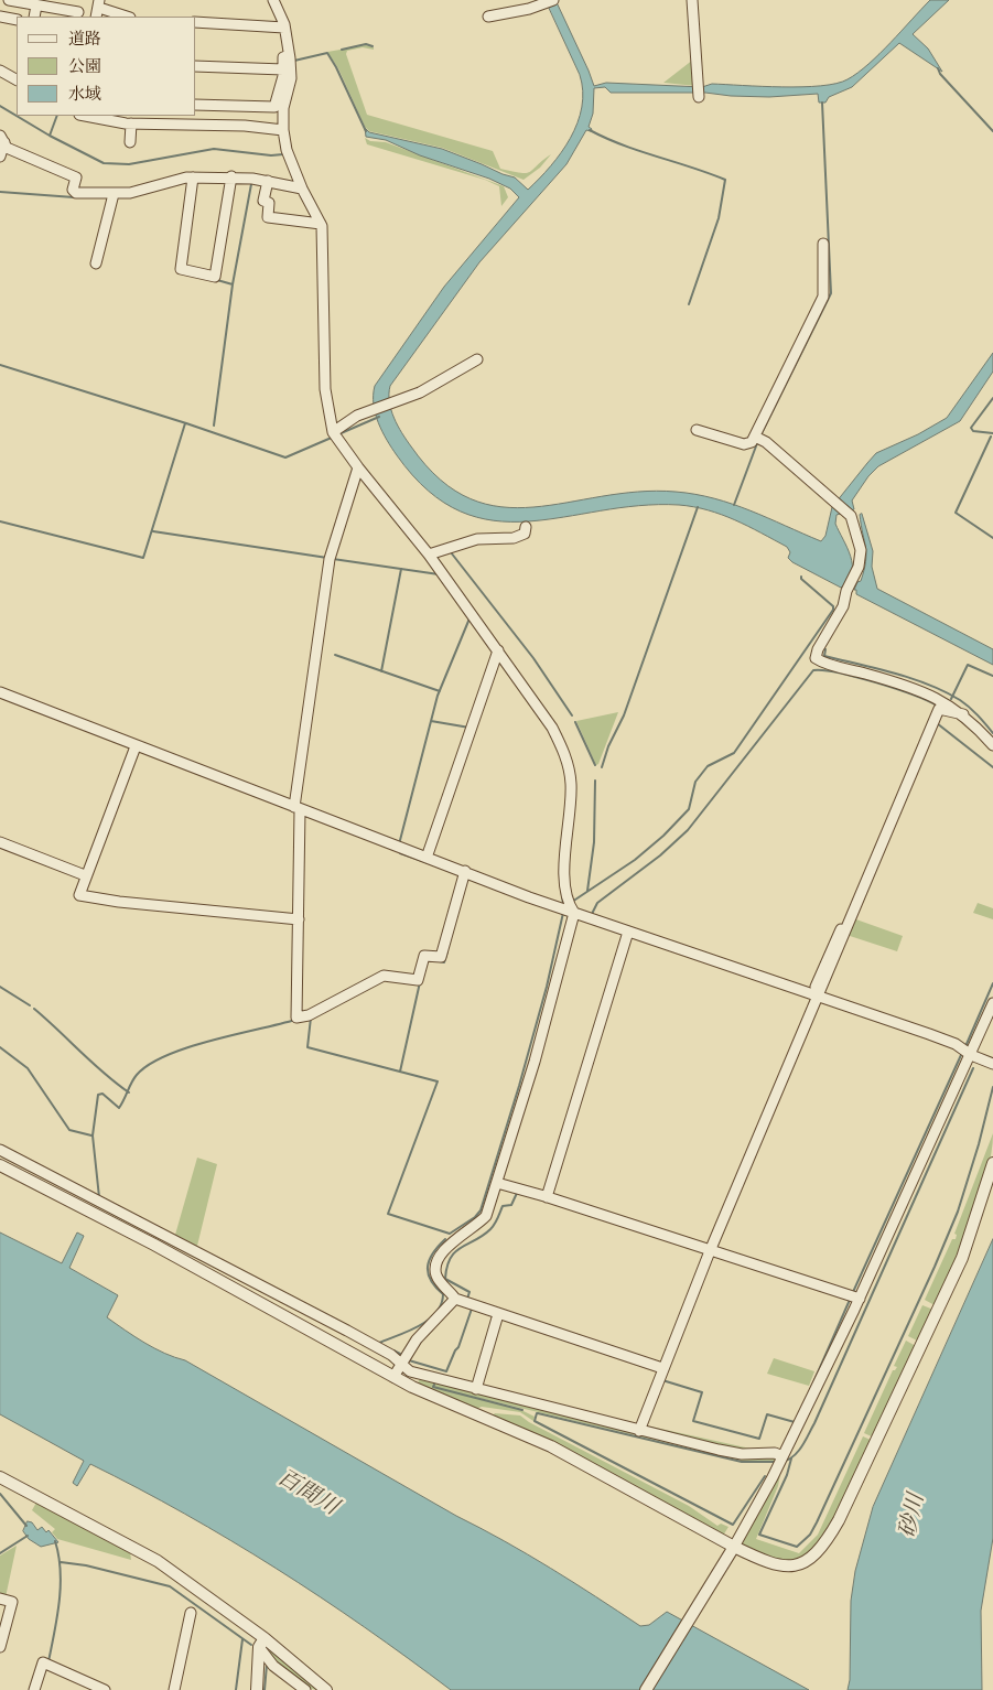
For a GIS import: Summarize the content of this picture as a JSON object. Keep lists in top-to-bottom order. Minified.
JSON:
{"water":["百間川","砂川"],"legend":["道路","公園","水域"]}
